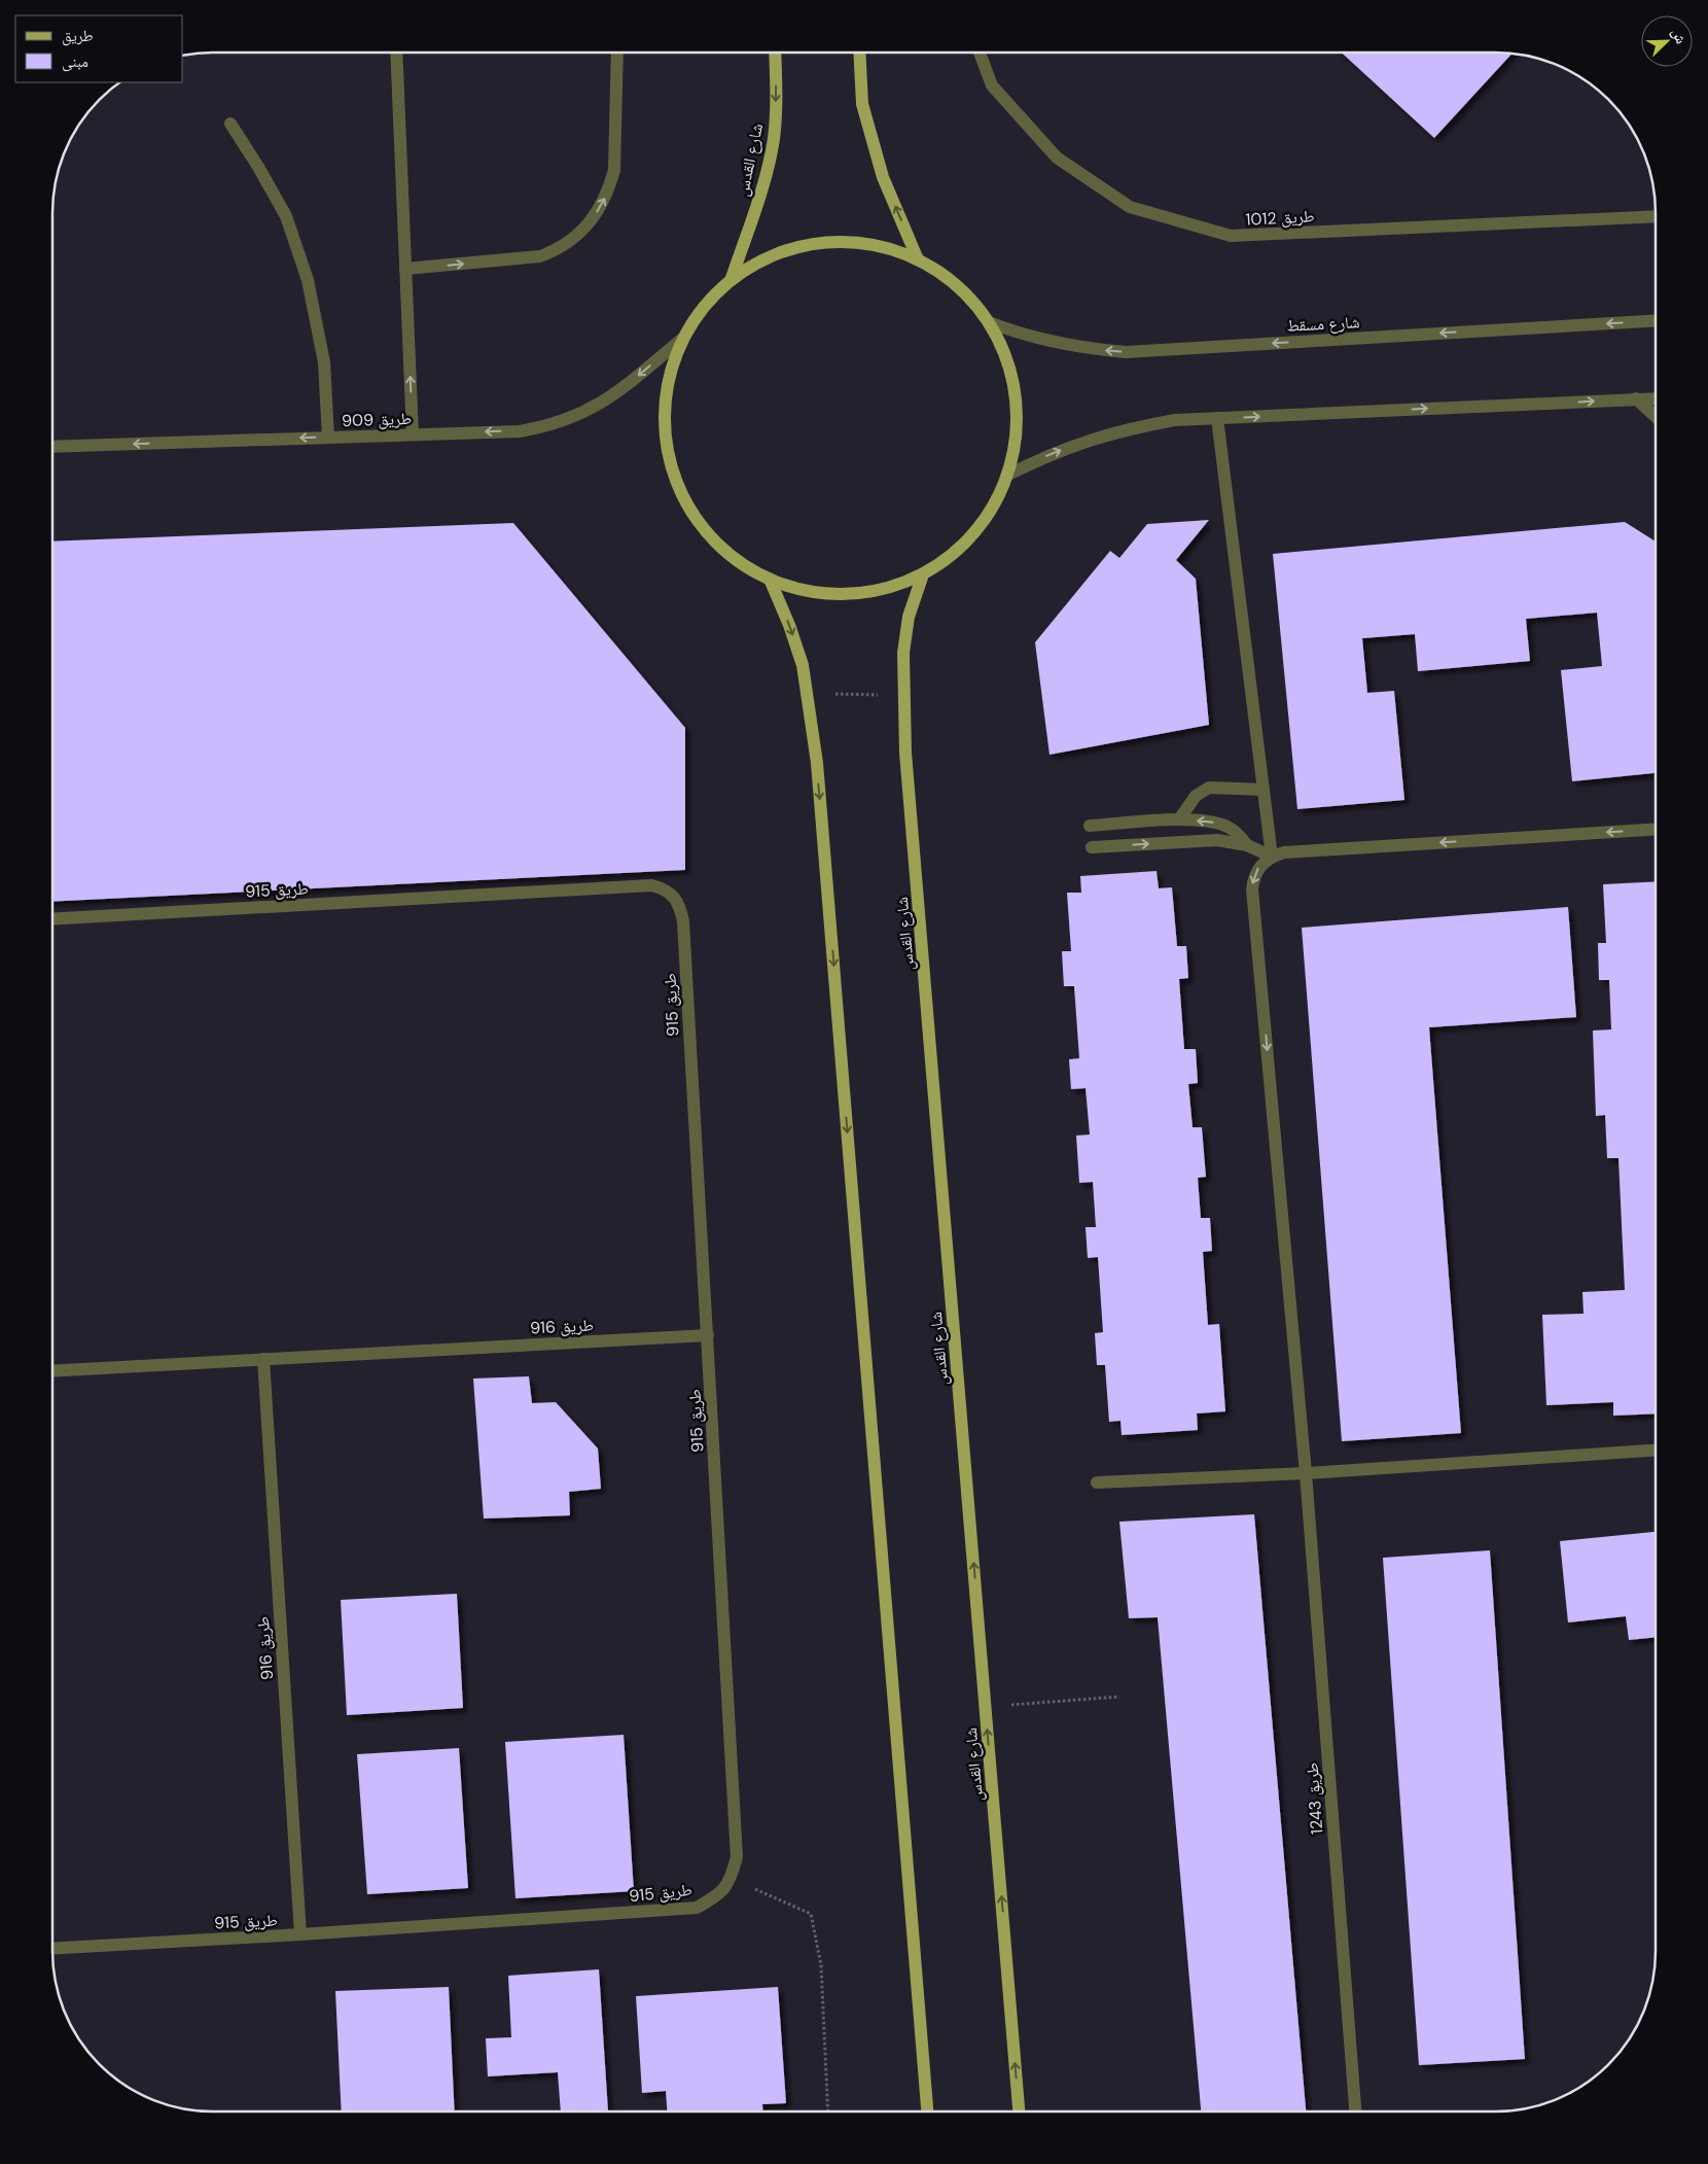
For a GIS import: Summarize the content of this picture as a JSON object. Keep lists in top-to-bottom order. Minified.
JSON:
{"streets":{"main road":["شارع القدس"],"street":["طريق 1012","شارع مسقط","طريق 909","طريق 915","طريق 916","طريق 1243"]},"crossings":[["طريق 915","طريق 916"]],"one_way":["طريق 909","طريق 1243"],"legend":["طريق","مبنى"],"north":"top right"}
